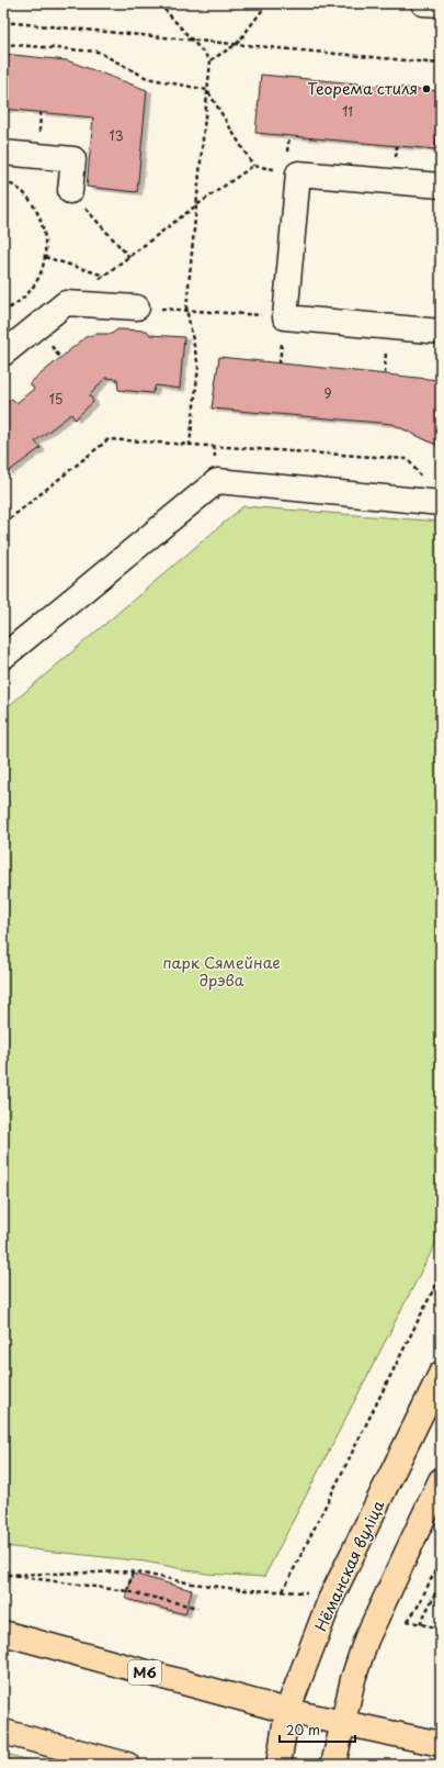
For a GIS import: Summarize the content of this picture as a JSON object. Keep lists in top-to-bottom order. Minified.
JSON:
{"streets":{"main road":["Нёманская вуліца","М6"]},"crossings":[["Нёманская вуліца","М6"]],"parks":["парк Сямейнае дрэва"],"places":["Теорема стиля"],"house_numbers":["11","13","9","15"],"scale_bar":"20 m"}
